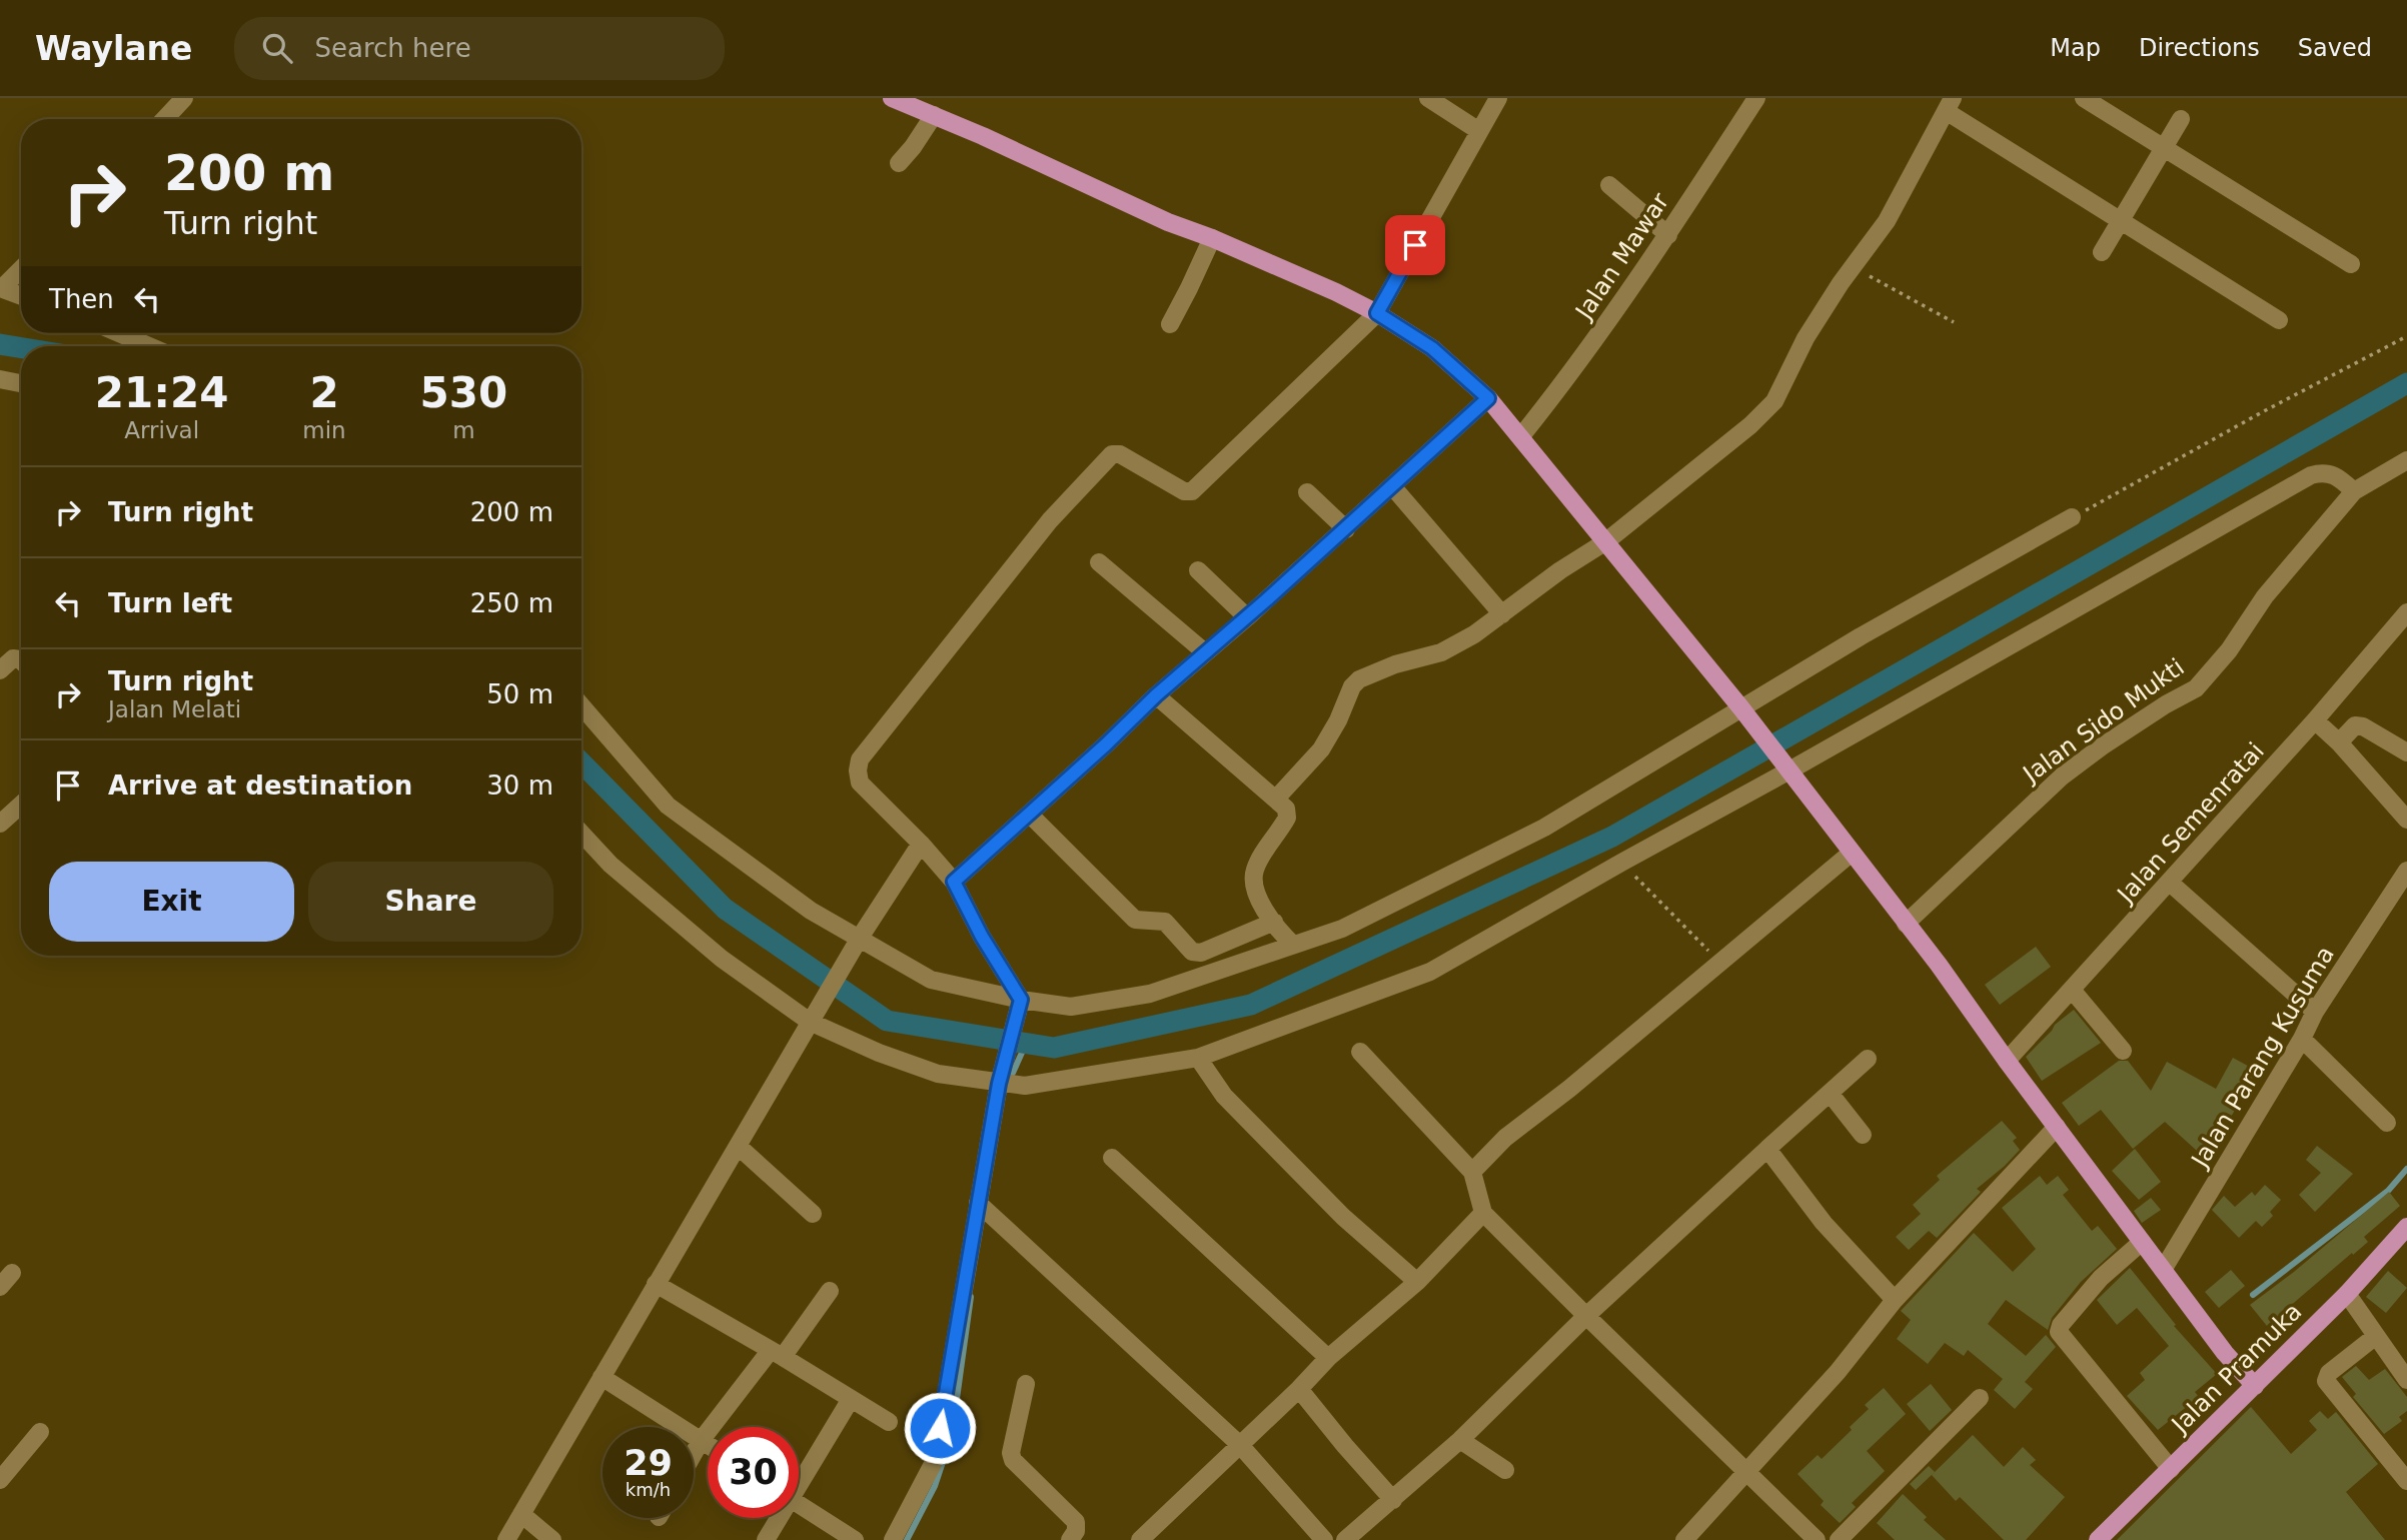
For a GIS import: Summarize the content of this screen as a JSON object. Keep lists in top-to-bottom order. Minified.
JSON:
{"streets":{"main road":["Jalan Pramuka"],"street":["Jalan Mawar","Jalan Sido Mukti","Jalan Semenratai","Jalan Parang Kusuma"]},"page":{"header":"Waylane","search":"Search here","nav":["Map","Directions","Saved"],"turn":["200 m","Turn right"],"then":"Then","eta":["21:24","Arrival","2","min","530","m"],"list":[{"name":"Turn right","value":"200 m"},{"name":"Turn left","value":"250 m"},{"name":"Turn right","note":"Jalan Melati","value":"50 m"},{"name":"Arrive at destination","value":"30 m"}],"buttons":["Exit","Share"],"speed":"29 km/h","limit":"30"}}
